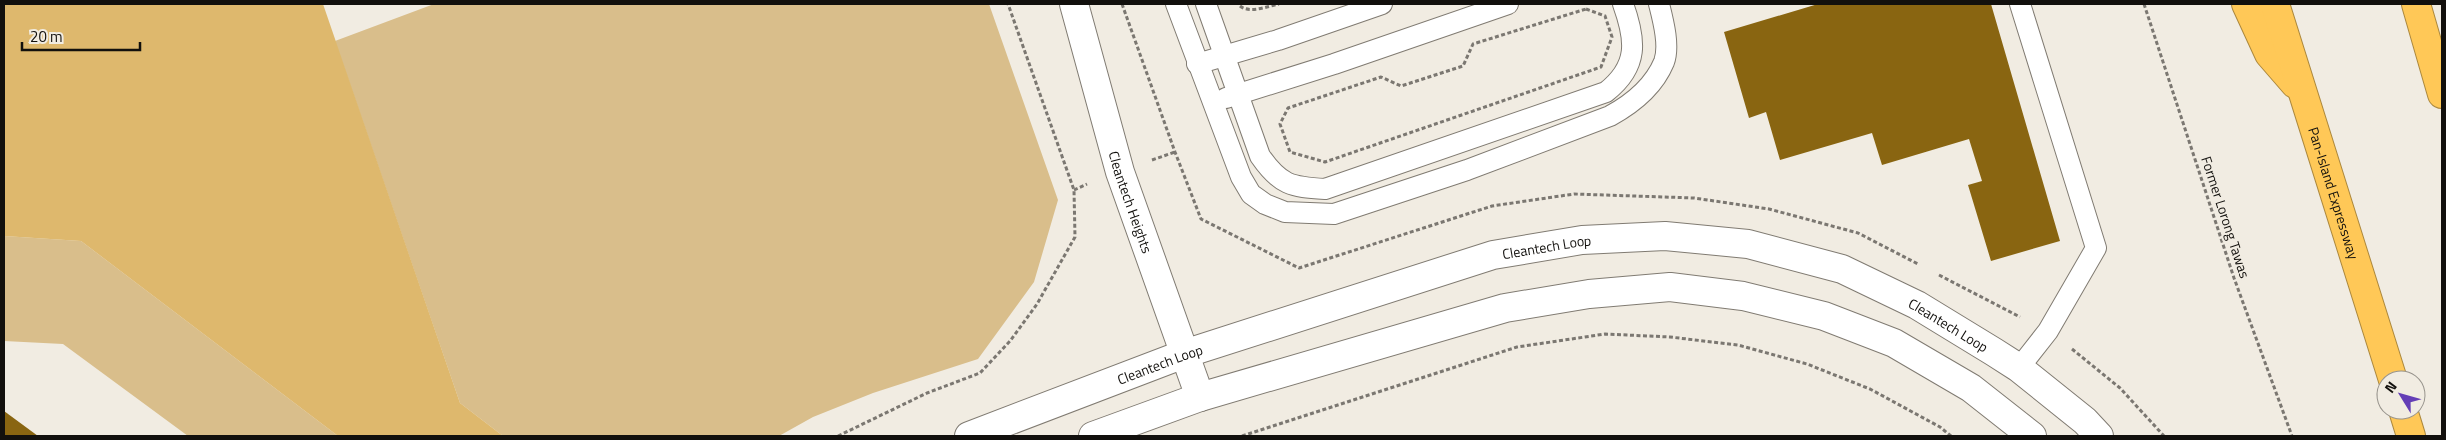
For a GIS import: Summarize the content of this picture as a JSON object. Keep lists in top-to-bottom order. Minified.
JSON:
{"streets":{"highway":["Pan-Island Expressway"],"street":["Cleantech Heights","Cleantech Loop"],"path":["Former Lorong Tawas"]},"crossings":[["Cleantech Heights","Cleantech Loop"]],"scale_bar":"20 m","north":"top left"}
